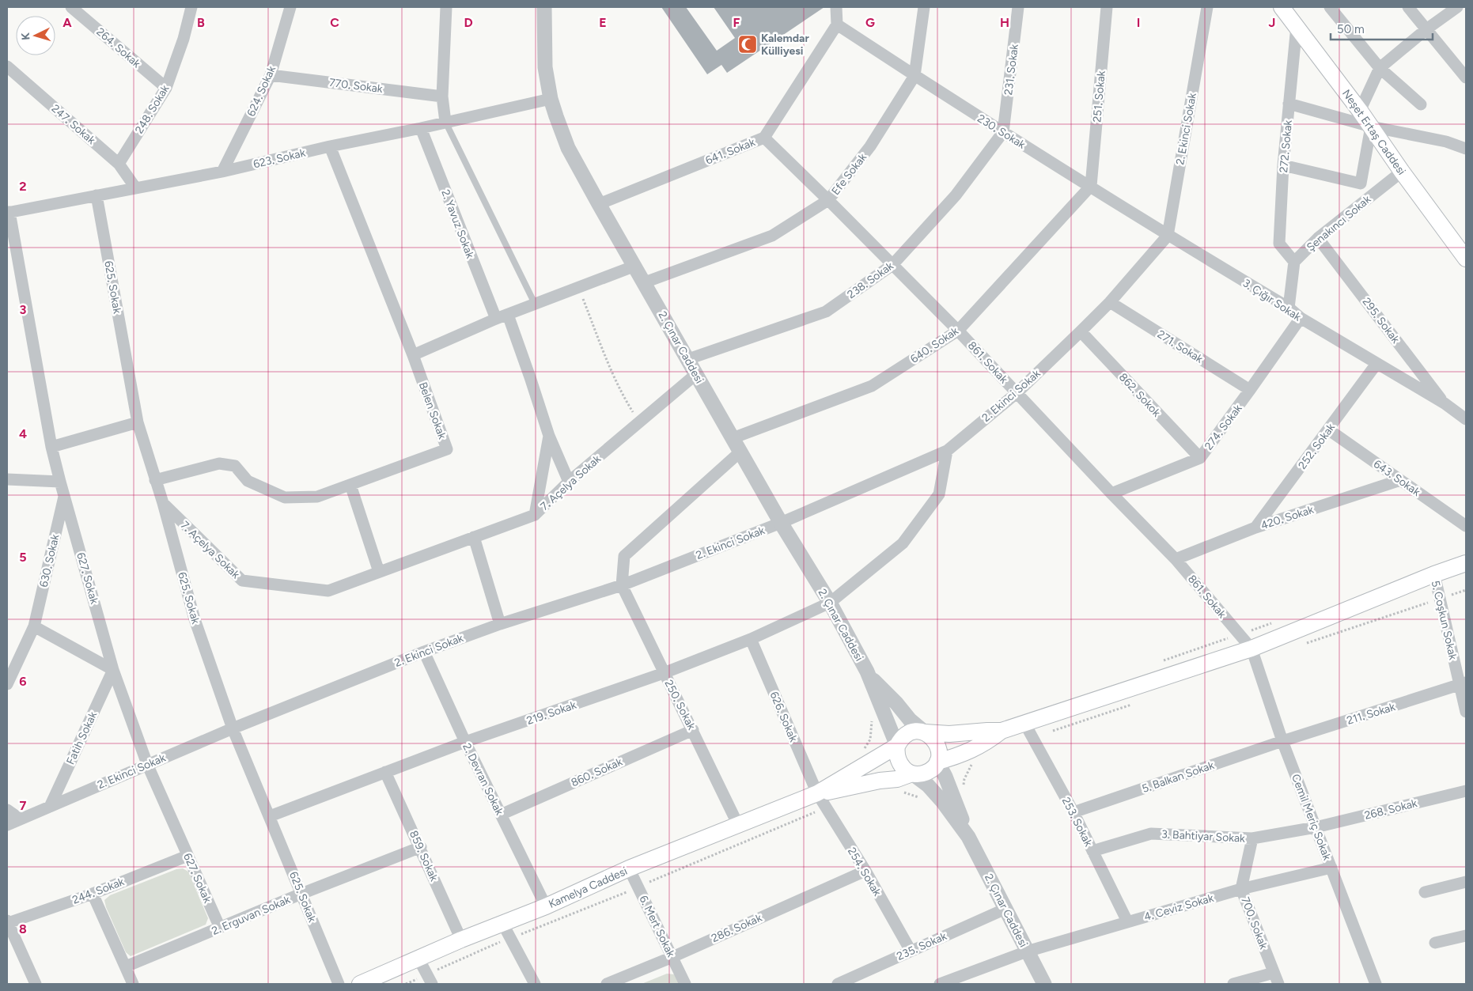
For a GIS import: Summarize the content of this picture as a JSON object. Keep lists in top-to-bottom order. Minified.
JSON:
{"streets":{"main road":["Neşet Ertaş Caddesi","Kamelya Caddesi"],"street":["264. Sokak","231. Sokak","770. Sokak","624. Sokak","251. Sokak","248. Sokak","247. Sokak","2. Ekinci Sokak","230. Sokak","272. Sokak","641. Sokak","623. Sokak","Efe Sokak","Şenakıncı Sokak","2. Yavuz Sokak","238. Sokak","625. Sokak","3. Çığır Sokak","295. Sokak","640. Sokak","271. Sokak","2. Çınar Caddesi","861. Sokak","862. Sokok","Belen Sokak","274. Sokak","252. Sokak","643. Sokak","7. Açelya Sokak","420. Sokak","630. Sokak","627. Sokak","5. Coşkun Sokak","250. Sokak","219. Sokak","211. Sokak","626. Sokak","Fatih Sokak","860. Sokak","5. Balkan Sokak","2. Devran Sokak","268. Sokak","Cemil Meriç Sokak","253. Sokak","3. Bahtiyar Sokak","859. Sokak","254. Sokak","244. Sokak","4. Ceviz Sokak","2. Erguvan Sokak","700. Sokak","6. Mert Sokak","286. Sokak","235. Sokak"]},"crossings":[["264. Sokak","248. Sokak"],["231. Sokak","230. Sokak"],["231. Sokak","238. Sokak"],["770. Sokak","624. Sokak"],["624. Sokak","623. Sokak"],["251. Sokak","230. Sokak"],["251. Sokak","640. Sokak"],["248. Sokak","247. Sokak"],["247. Sokak","623. Sokak"],["2. Ekinci Sokak","230. Sokak"],["2. Ekinci Sokak","625. Sokak"],["2. Ekinci Sokak","3. Çığır Sokak"],["2. Ekinci Sokak","271. Sokak"],["2. Ekinci Sokak","2. Çınar Caddesi"],["2. Ekinci Sokak","861. Sokak"],["2. Ekinci Sokak","862. Sokok"],["2. Ekinci Sokak","627. Sokak"],["2. Ekinci Sokak","250. Sokak"],["2. Ekinci Sokak","219. Sokak"],["2. Ekinci Sokak","Fatih Sokak"],["2. Ekinci Sokak","2. Devran Sokak"],["230. Sokak","641. Sokak"],["230. Sokak","Efe Sokak"],["230. Sokak","238. Sokak"],["230. Sokak","3. Çığır Sokak"],["230. Sokak","640. Sokak"],["Neşet Ertaş Caddesi","272. Sokak"],["Neşet Ertaş Caddesi","Şenakıncı Sokak"],["272. Sokak","Şenakıncı Sokak"],["641. Sokak","2. Çınar Caddesi"],["641. Sokak","861. Sokak"],["623. Sokak","2. Yavuz Sokak"],["623. Sokak","625. Sokak"],["623. Sokak","2. Çınar Caddesi"],["623. Sokak","Belen Sokak"],["623. Sokak","627. Sokak"],["Efe Sokak","2. Çınar Caddesi"],["Efe Sokak","861. Sokak"],["Şenakıncı Sokak","295. Sokak"],["238. Sokak","2. Çınar Caddesi"],["238. Sokak","861. Sokak"],["625. Sokak","Belen Sokak"],["625. Sokak","7. Açelya Sokak"],["625. Sokak","219. Sokak"],["625. Sokak","2. Erguvan Sokak"],["3. Çığır Sokak","295. Sokak"],["3. Çığır Sokak","274. Sokak"],["3. Çığır Sokak","252. Sokak"],["640. Sokak","2. Çınar Caddesi"],["640. Sokak","861. Sokak"],["271. Sokak","274. Sokak"],["2. Çınar Caddesi","7. Açelya Sokak"],["2. Çınar Caddesi","219. Sokak"],["2. Çınar Caddesi","4. Ceviz Sokak"],["2. Çınar Caddesi","235. Sokak"],["861. Sokak","274. Sokak"],["861. Sokak","420. Sokak"],["861. Sokak","Cemil Meriç Sokak"],["862. Sokok","274. Sokak"],["252. Sokak","643. Sokak"],["252. Sokak","420. Sokak"],["643. Sokak","420. Sokak"],["630. Sokak","627. Sokak"],["627. Sokak","Fatih Sokak"],["627. Sokak","244. Sokak"],["627. Sokak","2. Erguvan Sokak"],["5. Coşkun Sokak","211. Sokak"],["250. Sokak","219. Sokak"],["250. Sokak","860. Sokak"],["250. Sokak","Kamelya Caddesi"],["219. Sokak","626. Sokak"],["219. Sokak","2. Devran Sokak"],["219. Sokak","859. Sokak"],["211. Sokak","5. Balkan Sokak"],["211. Sokak","Cemil Meriç Sokak"],["626. Sokak","254. Sokak"],["626. Sokak","Kamelya Caddesi"],["860. Sokak","2. Devran Sokak"],["5. Balkan Sokak","Cemil Meriç Sokak"],["5. Balkan Sokak","253. Sokak"],["2. Devran Sokak","Kamelya Caddesi"],["268. Sokak","Cemil Meriç Sokak"],["268. Sokak","3. Bahtiyar Sokak"],["Cemil Meriç Sokak","3. Bahtiyar Sokak"],["Cemil Meriç Sokak","4. Ceviz Sokak"],["253. Sokak","3. Bahtiyar Sokak"],["253. Sokak","4. Ceviz Sokak"],["3. Bahtiyar Sokak","700. Sokak"],["859. Sokak","Kamelya Caddesi"],["859. Sokak","2. Erguvan Sokak"],["254. Sokak","Kamelya Caddesi"],["254. Sokak","286. Sokak"],["254. Sokak","235. Sokak"],["Kamelya Caddesi","6. Mert Sokak"],["4. Ceviz Sokak","700. Sokak"],["6. Mert Sokak","286. Sokak"]],"places":{"mosque":["Kalemdar Külliyesi"]},"scale_bar":"50 m","north":"left","grid":{"columns":["A","B","C","D","E","F","G","H","I","J"],"rows":["2","3","4","5","6","7","8"]}}
